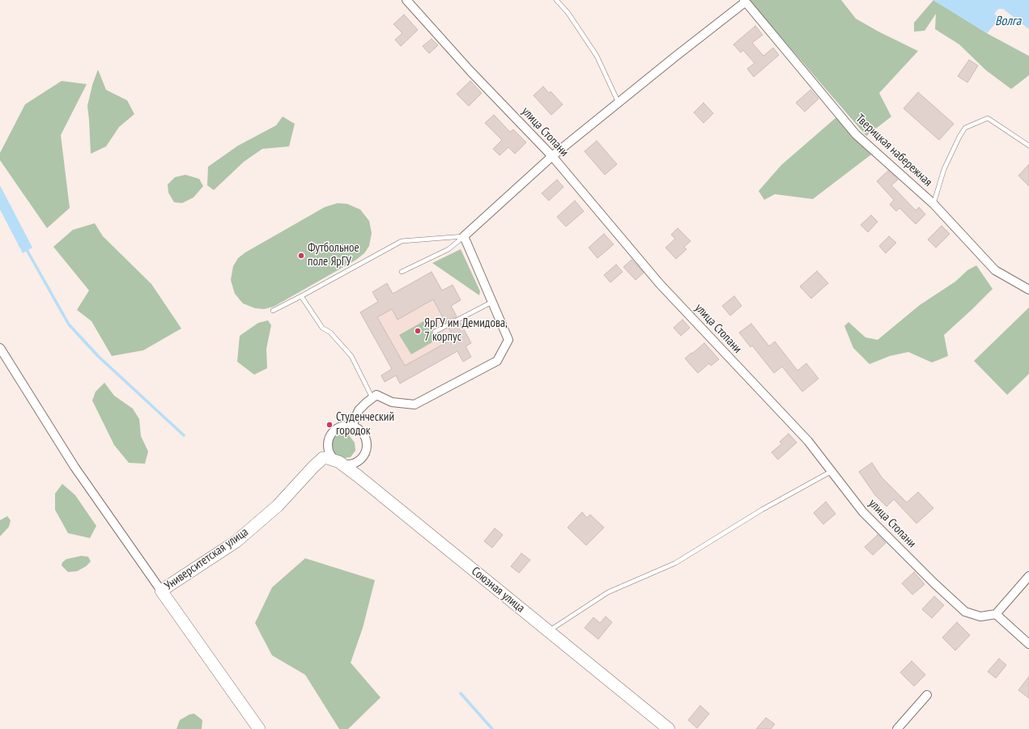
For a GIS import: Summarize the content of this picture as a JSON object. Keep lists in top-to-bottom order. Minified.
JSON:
{"streets":{"street":["улица Стопани","Тверицкая набережная","Университетская улица","Союзная улица"]},"crossings":[["Университетская улица","Союзная улица"]],"water":["Волга"],"places":["Футбольное поле ЯрГУ","ЯрГУ им Демидова, 7 корпус","Студенческий городок"]}
